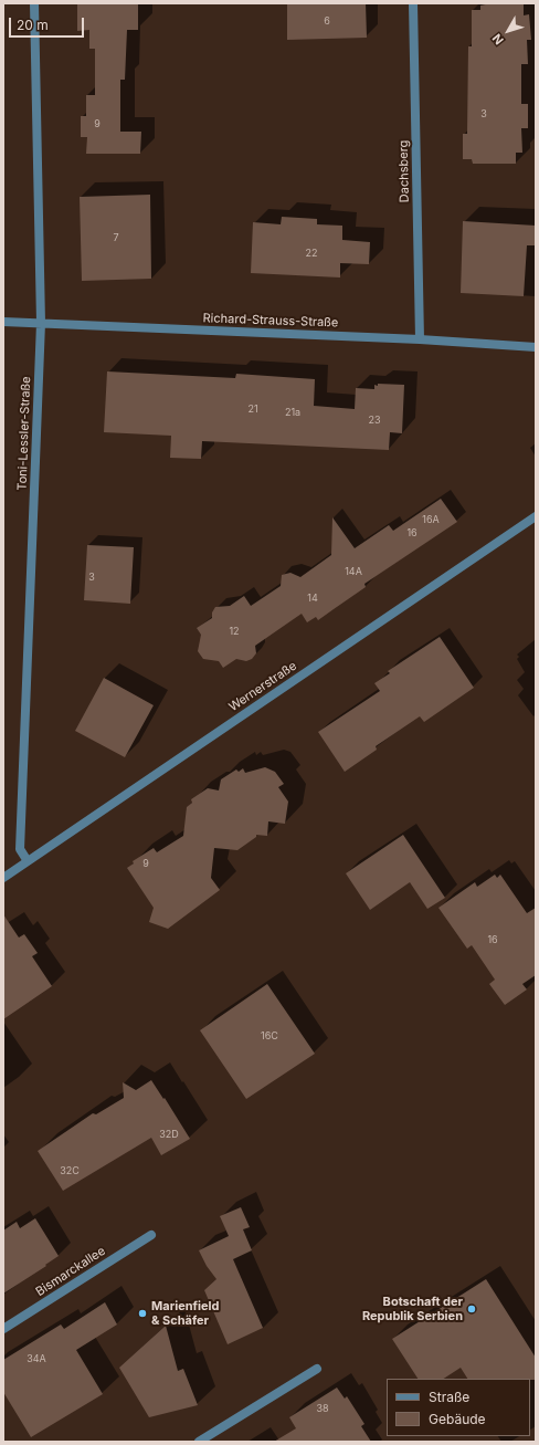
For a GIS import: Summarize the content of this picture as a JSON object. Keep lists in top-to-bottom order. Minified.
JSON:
{"streets":{"street":["Dachsberg","Richard-Strauss-Straße","Toni-Lessler-Straße","Wernerstraße","Bismarckallee"]},"crossings":[["Dachsberg","Richard-Strauss-Straße"],["Richard-Strauss-Straße","Toni-Lessler-Straße"],["Toni-Lessler-Straße","Wernerstraße"]],"places":["Botschaft der Republik Serbien","Marienfield & Schäfer"],"house_numbers":["6","3","9","7","22","21","21a","23","16A","16","14A","3","14","12","9","16","16C","32D","32C","34A","38"],"legend":["Straße","Gebäude"],"scale_bar":"20 m","north":"bottom left"}
